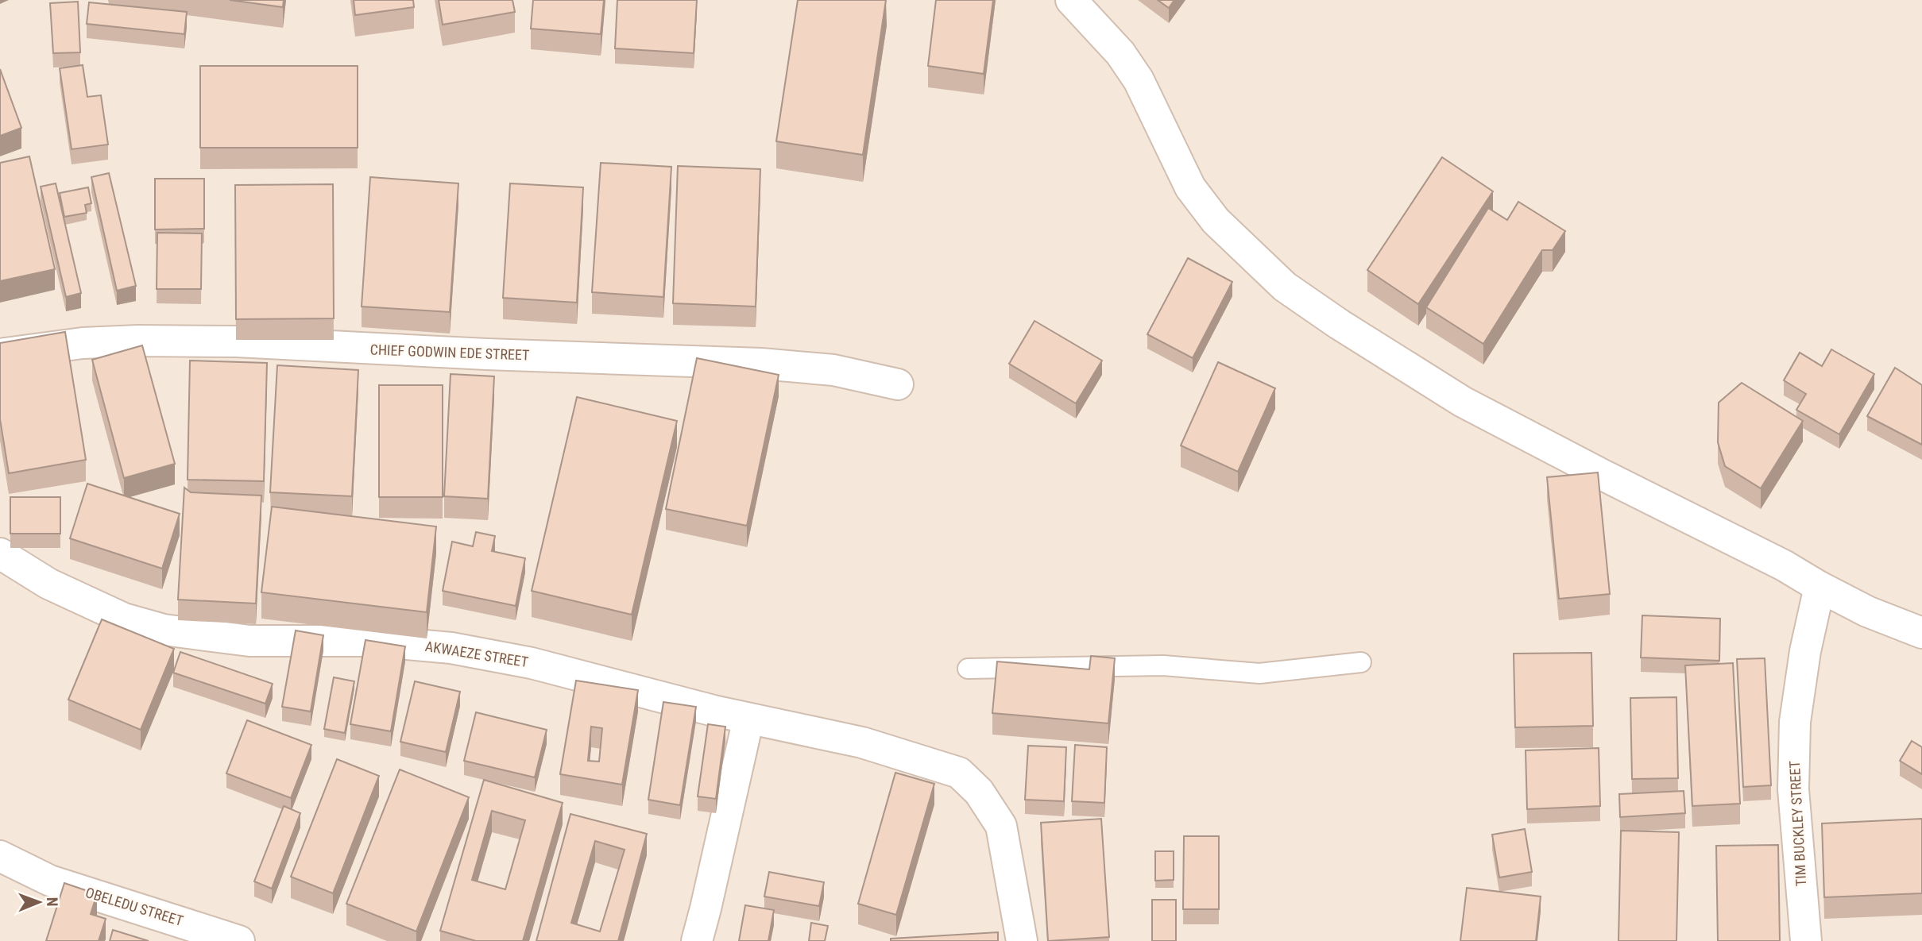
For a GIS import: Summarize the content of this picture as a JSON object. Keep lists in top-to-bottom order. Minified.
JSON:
{"streets":{"street":["CHIEF GODWIN EDE STREET","AKWAEZE STREET","TIM BUCKLEY STREET","OBELEDU STREET"]},"north":"right"}
